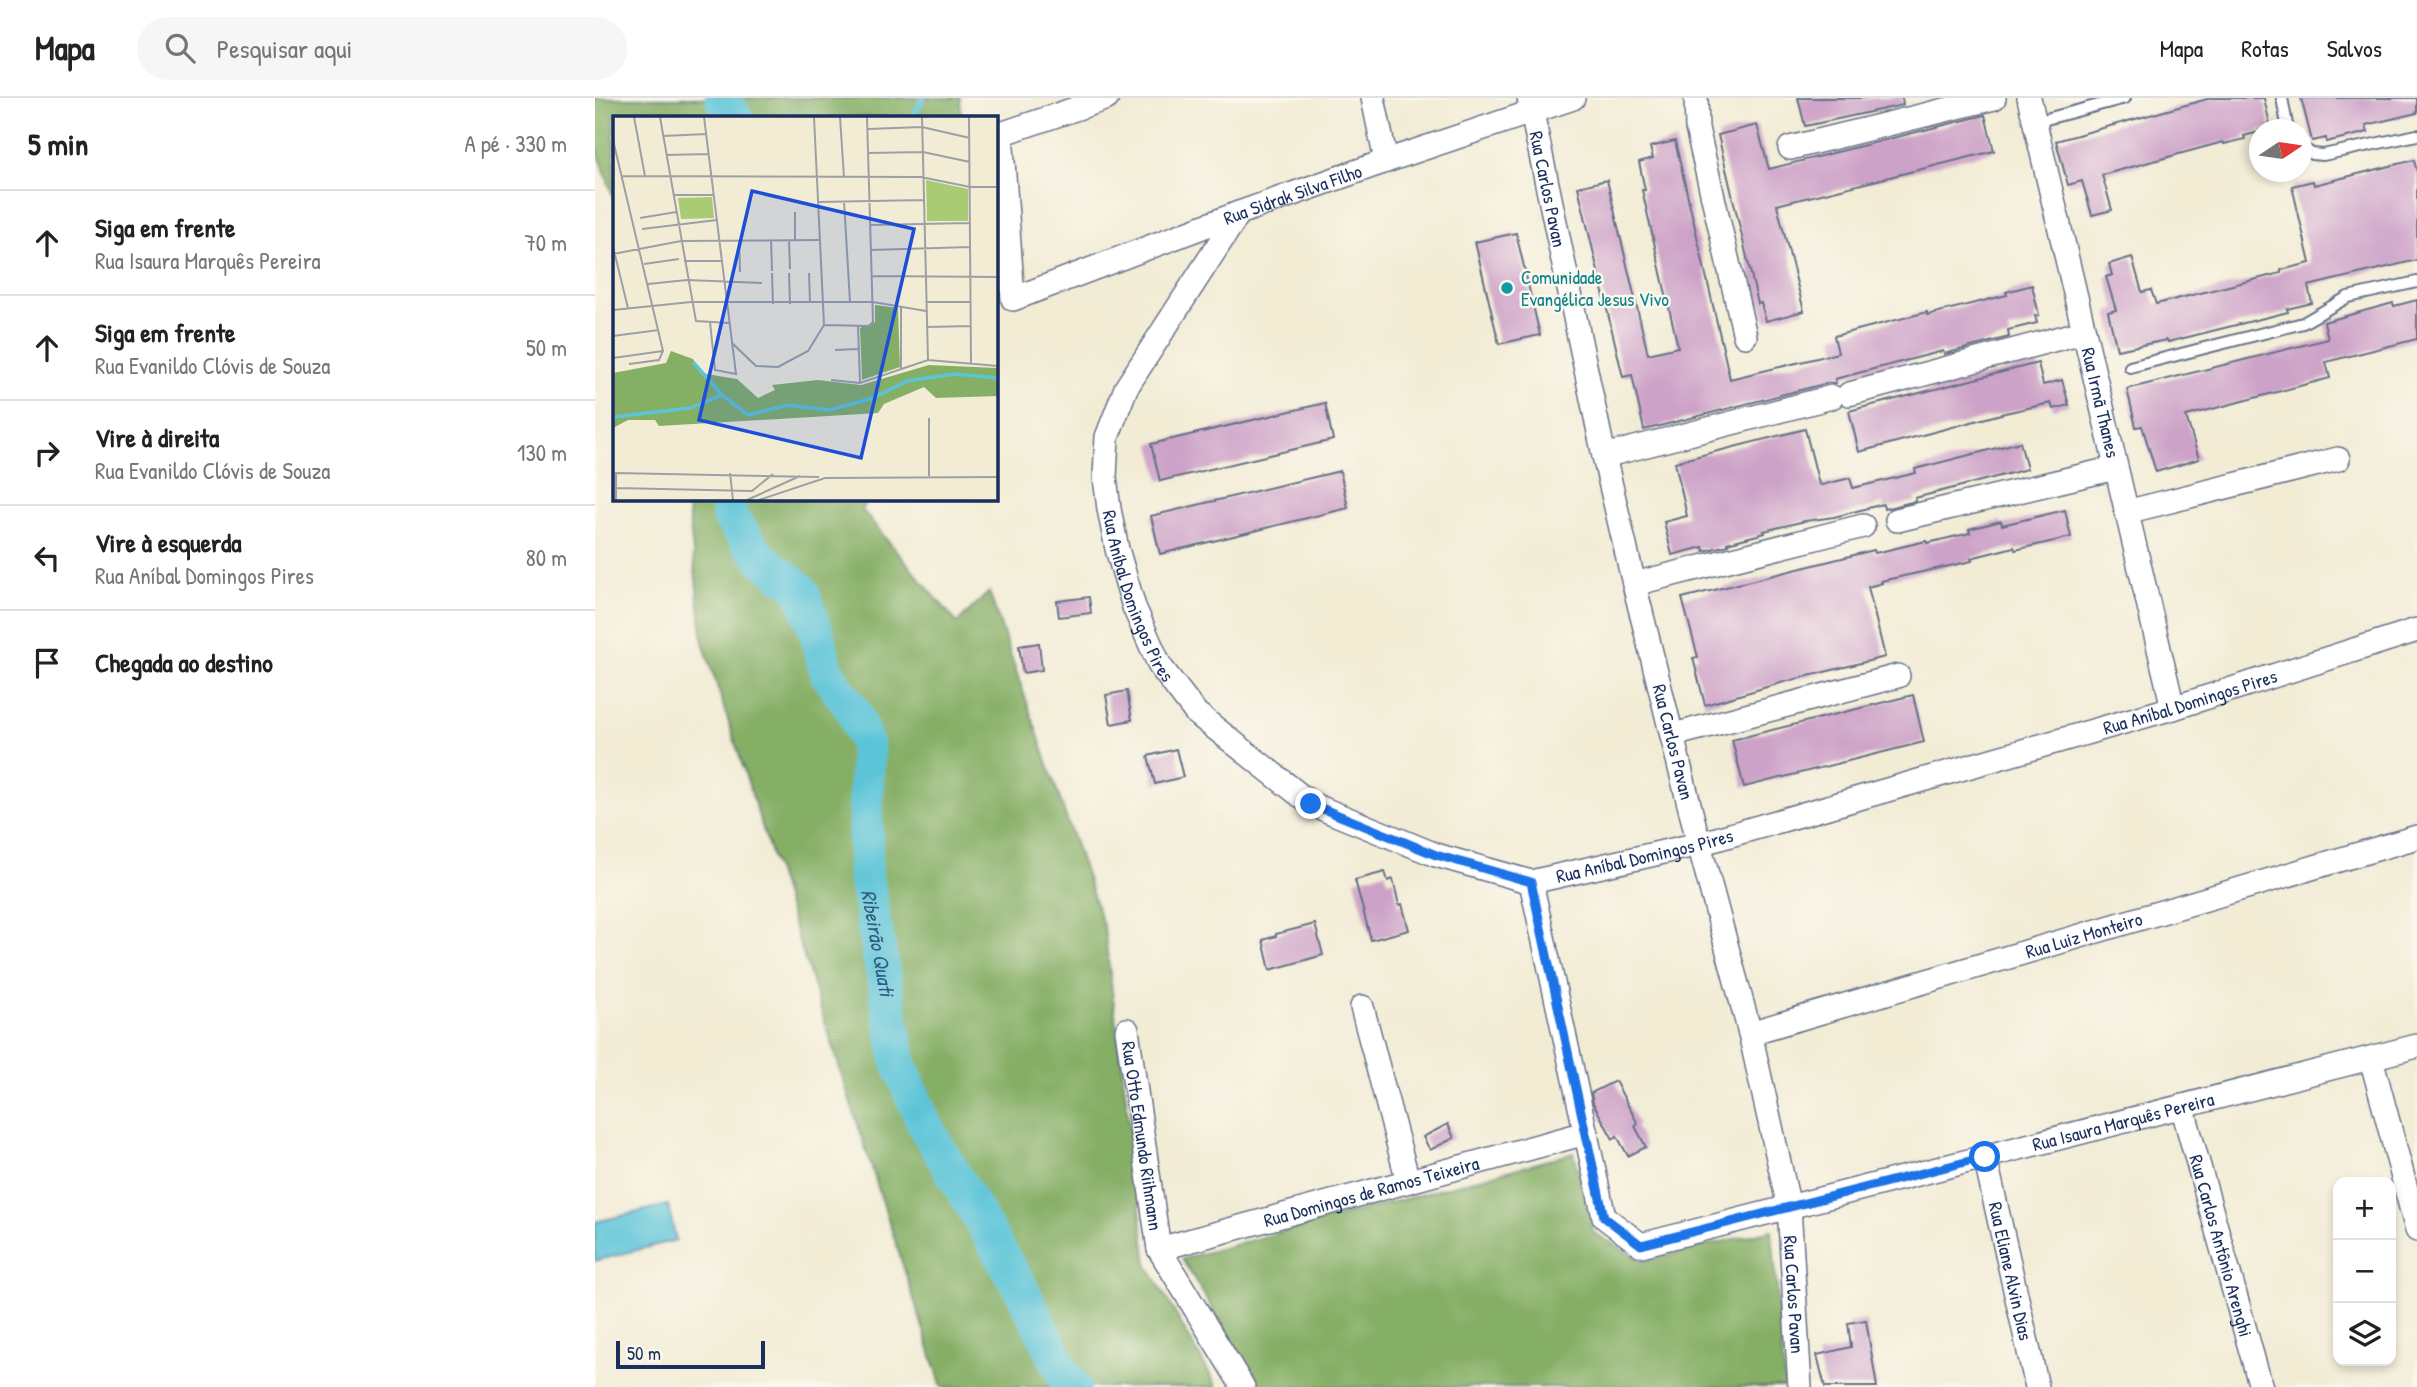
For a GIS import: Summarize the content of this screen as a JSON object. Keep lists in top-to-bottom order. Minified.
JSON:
{"streets":{"street":["Rua Carlos Pavan","Rua Sidrak Silva Filho","Rua Irmã Thanes","Rua Aníbal Domingos Pires","Rua Luiz Monteiro","Rua Isaura Marquês Pereira","Rua Otto Edmundo Riihmann","Rua Domingos de Ramos Teixeira","Rua Carlos Antônio Arenghi","Rua Eliane Alvin Dias"]},"crossings":[["Rua Carlos Pavan","Rua Sidrak Silva Filho"],["Rua Carlos Pavan","Rua Aníbal Domingos Pires"],["Rua Carlos Pavan","Rua Luiz Monteiro"],["Rua Carlos Pavan","Rua Isaura Marquês Pereira"],["Rua Sidrak Silva Filho","Rua Aníbal Domingos Pires"],["Rua Irmã Thanes","Rua Aníbal Domingos Pires"],["Rua Isaura Marquês Pereira","Rua Domingos de Ramos Teixeira"],["Rua Isaura Marquês Pereira","Rua Carlos Antônio Arenghi"],["Rua Isaura Marquês Pereira","Rua Eliane Alvin Dias"],["Rua Otto Edmundo Riihmann","Rua Domingos de Ramos Teixeira"]],"water":["Ribeirão Quati"],"places":["Comunidade Evangélica Jesus Vivo"],"scale_bar":"50 m","north":"right","page":{"header":"Mapa","search":"Pesquisar aqui","nav":["Mapa","Rotas","Salvos"],"heading":["5 min","A pé · 330 m"],"list":[["Siga em frente","Rua Isaura Marquês Pereira","70 m"],["Siga em frente","Rua Evanildo Clóvis de Souza","50 m"],["Vire à direita","Rua Evanildo Clóvis de Souza","130 m"],["Vire à esquerda","Rua Aníbal Domingos Pires","80 m"],"Chegada ao destino"],"map_buttons":["+","−"],"scale":"50 m"}}
